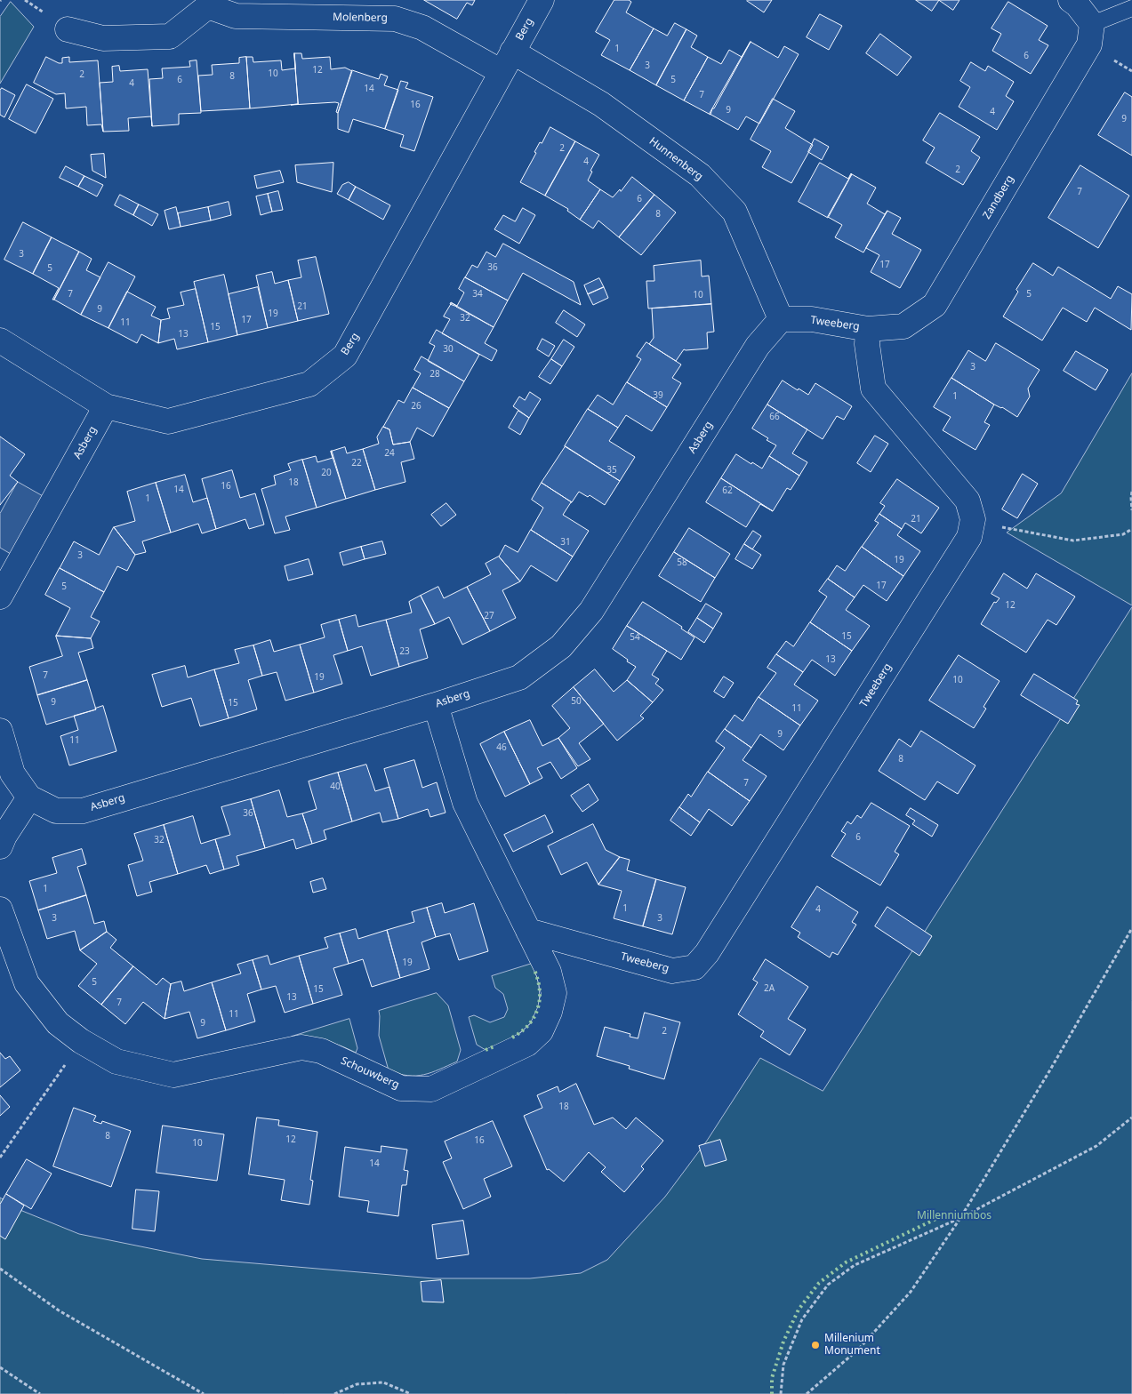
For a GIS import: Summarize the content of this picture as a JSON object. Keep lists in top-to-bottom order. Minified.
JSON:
{"streets":{"street":["Molenberg","Berg","Hunnenberg","Zandberg","Tweeberg","Asberg","Schouwberg"]},"crossings":[["Molenberg","Berg"],["Molenberg","Hunnenberg"],["Berg","Hunnenberg"],["Berg","Asberg"],["Hunnenberg","Tweeberg"],["Hunnenberg","Asberg"],["Zandberg","Tweeberg"],["Tweeberg","Asberg"],["Tweeberg","Schouwberg"],["Asberg","Schouwberg"]],"parks":["Millenniumbos"],"places":["Millenium Monument"],"house_numbers":["1","6","3","12","10","2","8","6","5","4","14","7","16","9","4","9","2","4","2","7","6","8","3","17","36","5","7","34","5","10","21","9","19","32","17","11","15","13","30","3","28","39","1","26","66","24","22","35","20","18","16","14","62","1","21","31","3","19","58","17","5","12","27","15","54","23","13","7","19","10","50","9","15","11","9","11","46","8","7","40","36","6","32","1","1","4","3","3","19","5","2A","15","13","7","11","9","2","18","8","12","16","10","14"]}
